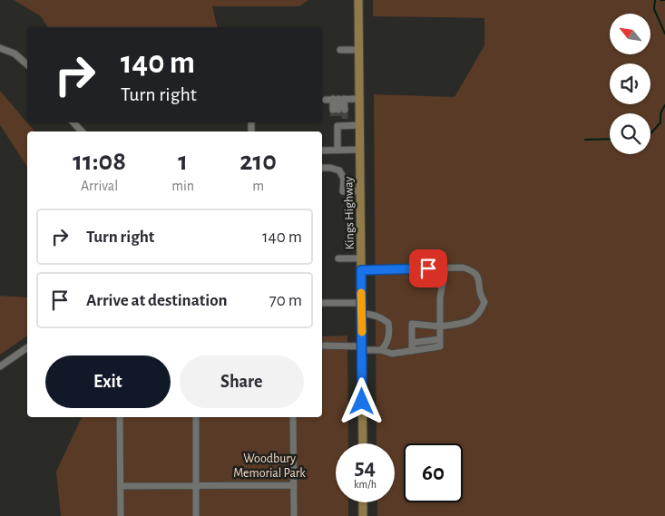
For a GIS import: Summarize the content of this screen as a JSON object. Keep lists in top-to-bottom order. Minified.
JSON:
{"streets":{"main road":["Kings Highway"]},"parks":["Woodbury Memorial Park"],"north":"top left","page":{"turn":["140 m","Turn right"],"eta":["11:08","Arrival","1","min","210","m"],"list":[{"name":"Turn right","value":"140 m"},{"name":"Arrive at destination","value":"70 m"}],"buttons":["Exit","Share"],"speed":"54 km/h","limit":"60"}}
